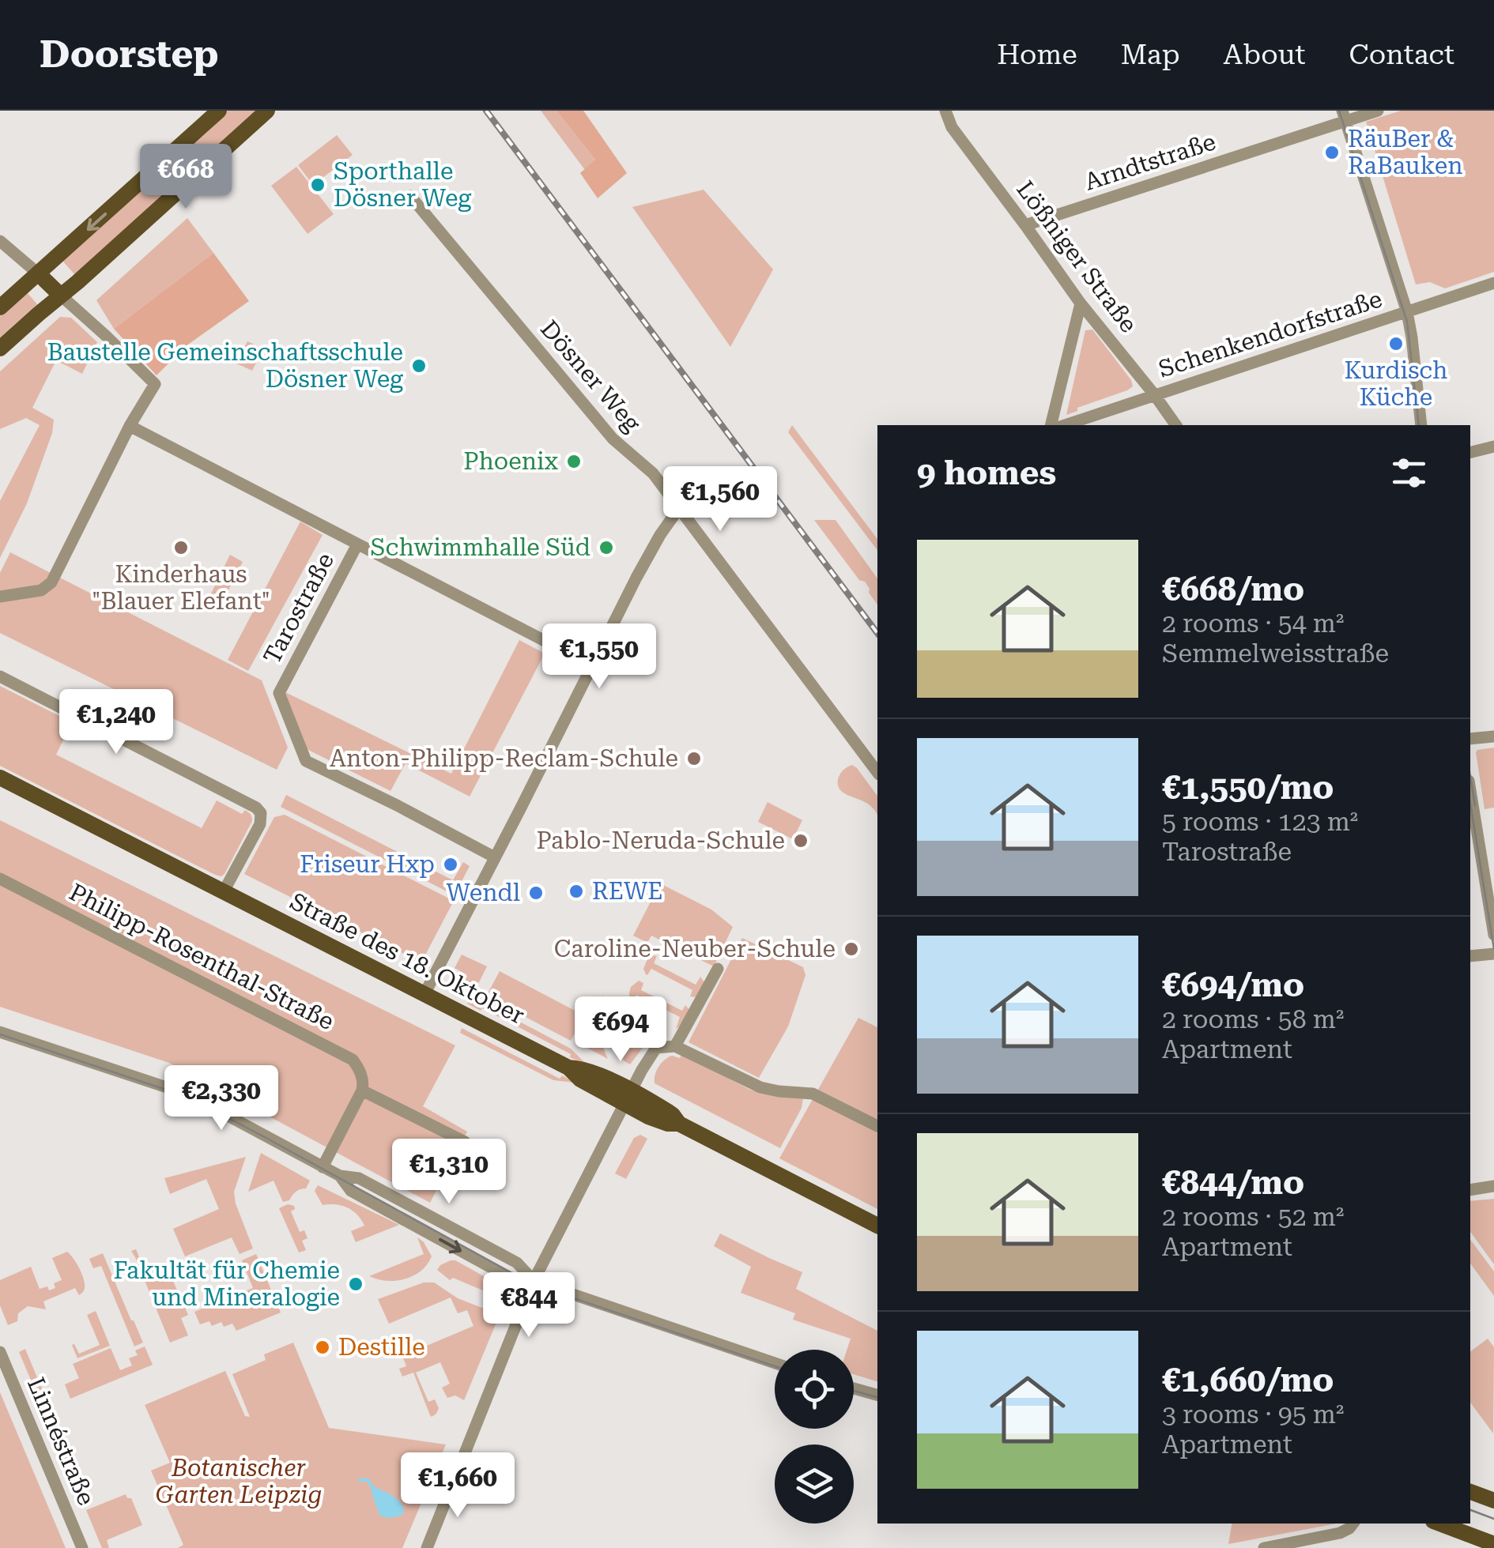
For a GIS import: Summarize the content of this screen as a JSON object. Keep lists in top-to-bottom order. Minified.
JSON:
{"streets":{"main road":["Straße des 18. Oktober"],"street":["Arndtstraße","Lößniger Straße","Schenkendorfstraße","Dösner Weg","Tarostraße","Philipp-Rosenthal-Straße","Linnéstraße"]},"crossings":[["Arndtstraße","Lößniger Straße"],["Lößniger Straße","Schenkendorfstraße"]],"parks":["Botanischer Garten Leipzig"],"places":["RäuBer & RaBauken","Sporthalle Dösner Weg","Kurdisch Küche","Baustelle Gemeinschaftsschule Dösner Weg","Phoenix","Kinderhaus \"Blauer Elefant\"","Schwimmhalle Süd","Anton-Philipp-Reclam-Schule","Pablo-Neruda-Schule","Friseur Hxp","REWE","Wendl","Caroline-Neuber-Schule","Fakultät für Chemie und Mineralogie","Destille"],"page":{"header":"Doorstep","nav":["Home","Map","About","Contact"],"price":["€668","€1,560","€1,550","€1,240","€694","€2,330","€1,310","€844","€1,660"],"heading":"9 homes","list":[{"name":"€668/mo","note":"2 rooms · 54 m² · Semmelweisstraße"},{"name":"€1,550/mo","note":"5 rooms · 123 m² · Tarostraße"},{"name":"€694/mo","note":"2 rooms · 58 m² · Apartment"},{"name":"€844/mo","note":"2 rooms · 52 m² · Apartment"},{"name":"€1,660/mo","note":"3 rooms · 95 m² · Apartment"}]}}
